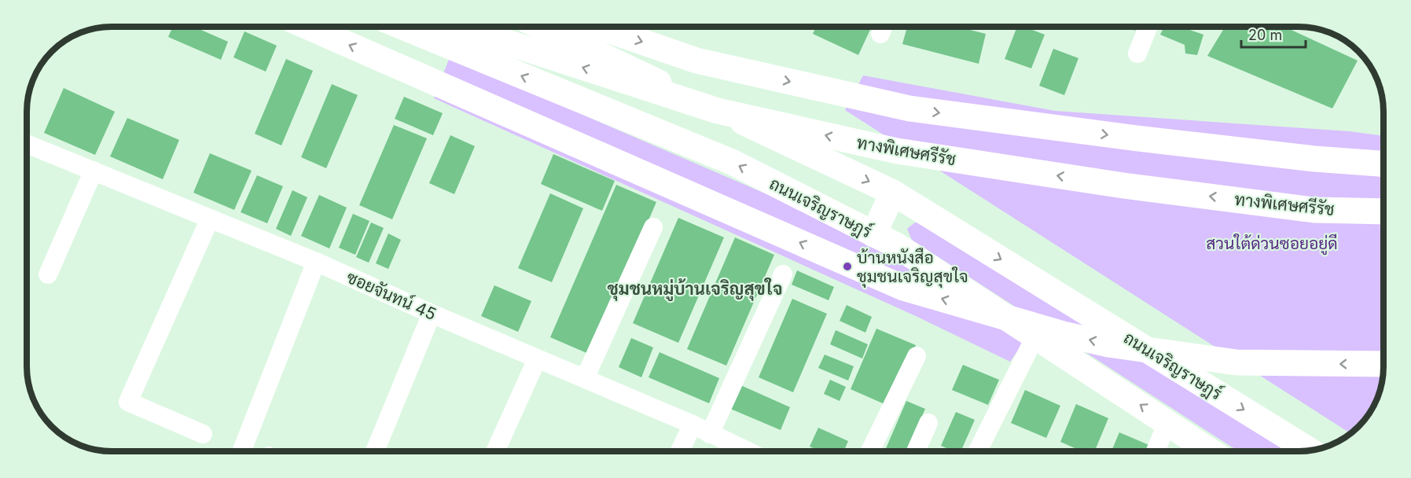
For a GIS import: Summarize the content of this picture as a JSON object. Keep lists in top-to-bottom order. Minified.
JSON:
{"streets":{"main road":["ทางพิเศษศรีรัช","ถนนเจริญราษฎร์"],"street":["ซอยจันทน์ 45"]},"districts":["ชุมชนหมู่บ้านเจริญสุขใจ"],"parks":["สวนใต้ด่วนซอยอยู่ดี"],"places":["บ้านหนังสือ ชุมชนเจริญสุขใจ"],"scale_bar":"20 m"}
